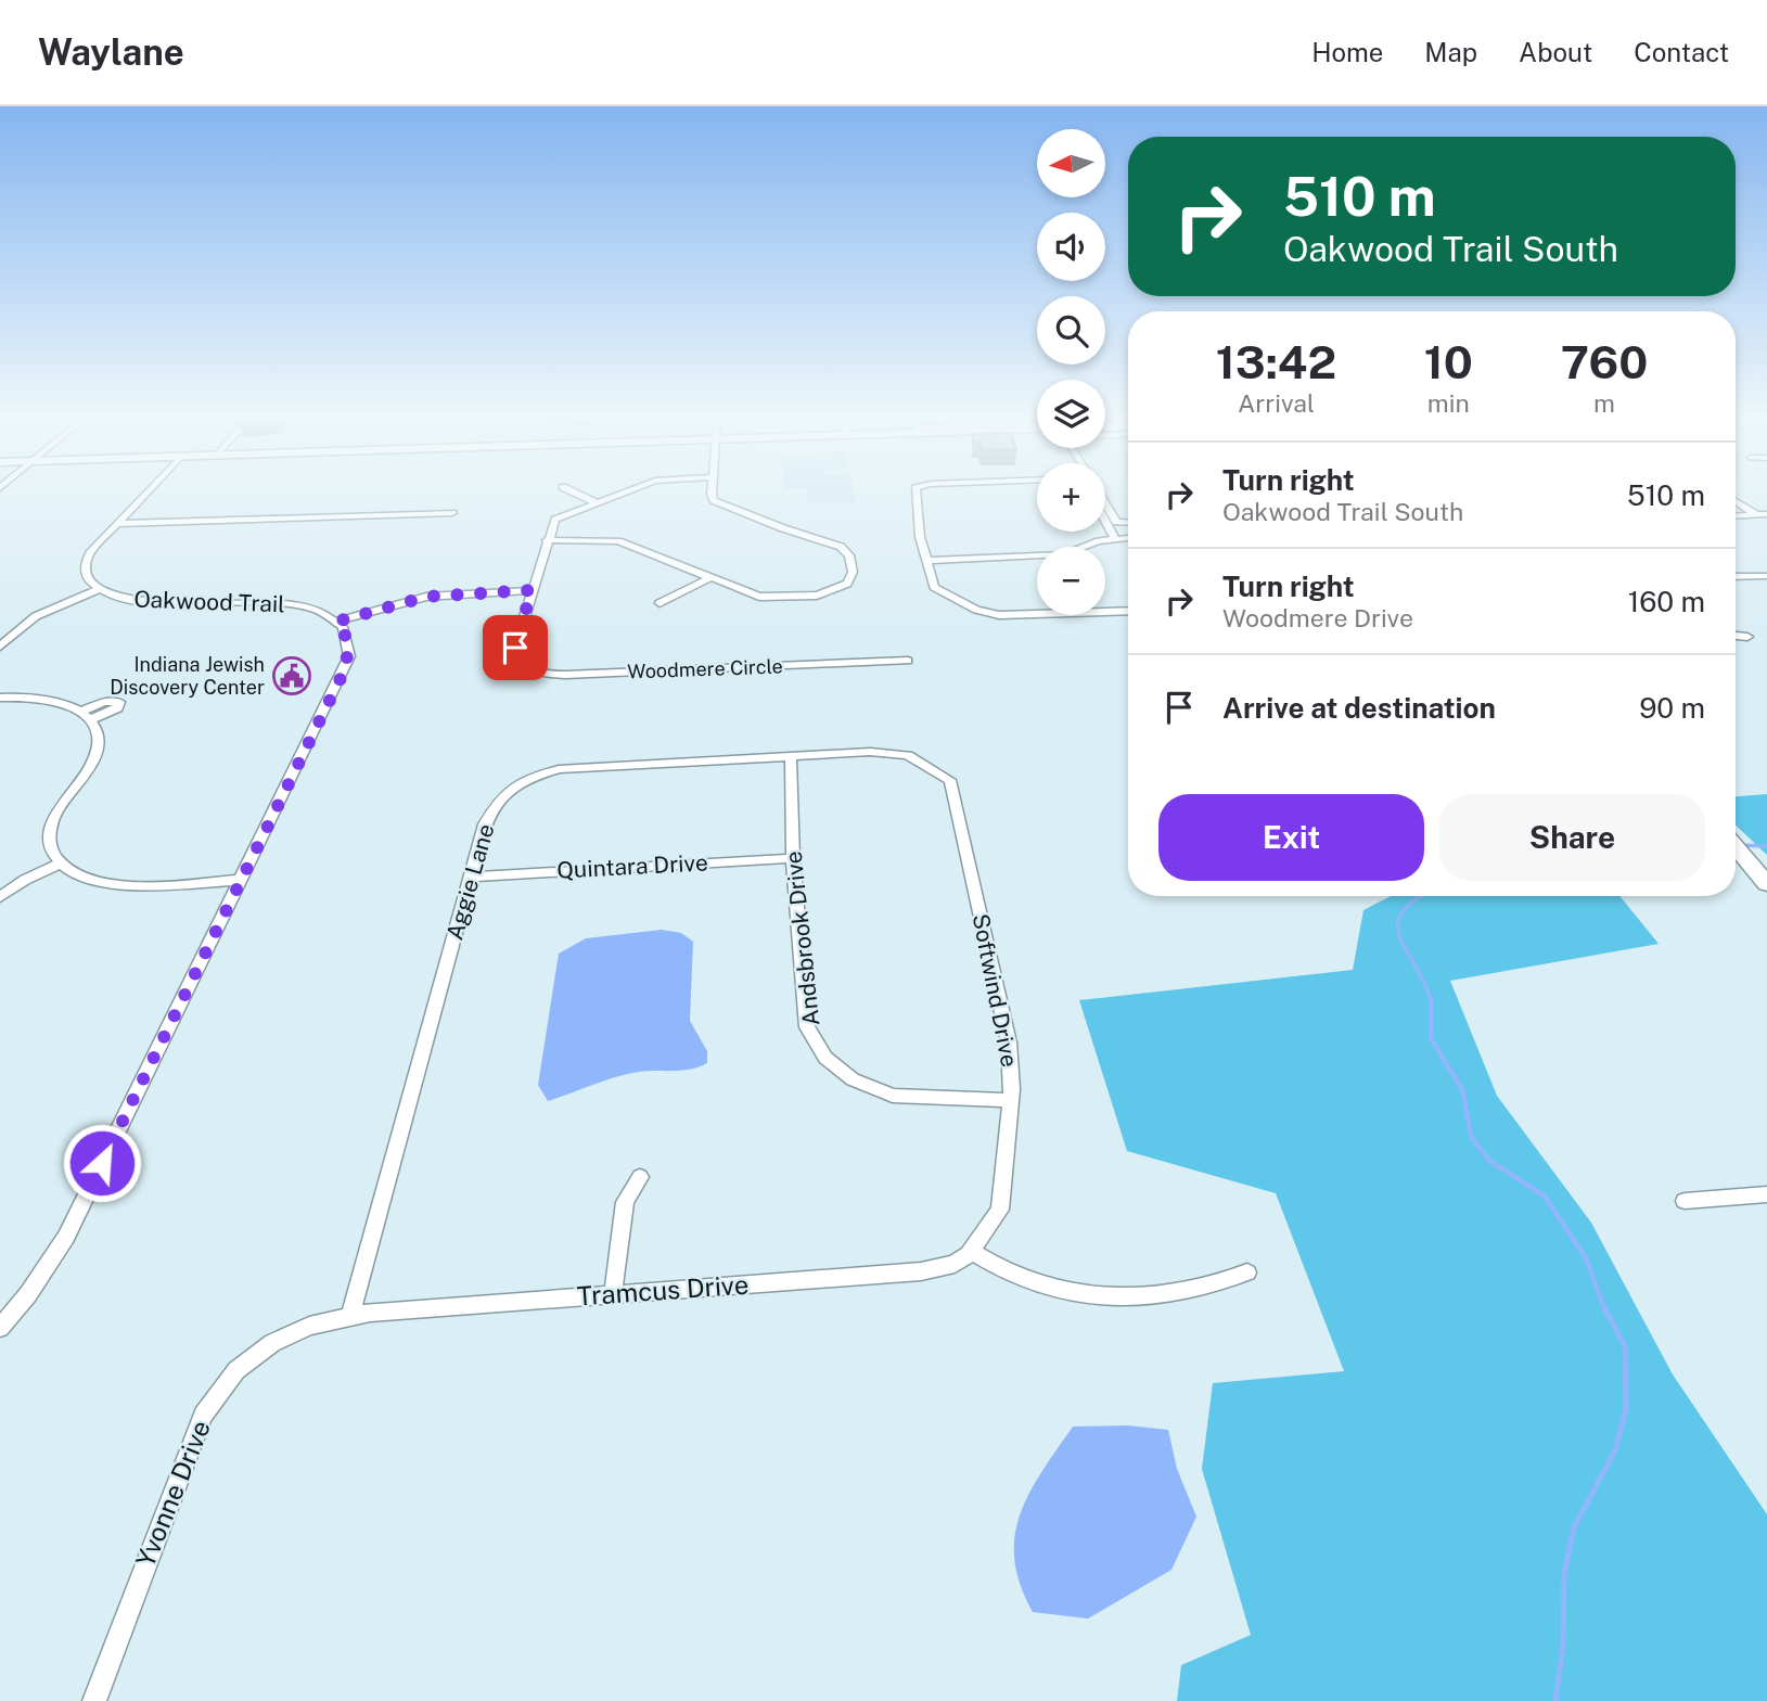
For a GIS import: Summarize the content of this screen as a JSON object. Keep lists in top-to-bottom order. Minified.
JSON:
{"streets":{"street":["Oakwood Trail","Woodmere Circle","Quintara Drive","Aggie Lane","Andsbrook Drive","Softwind Drive","Tramcus Drive","Yvonne Drive"]},"crossings":[["Quintara Drive","Aggie Lane"],["Quintara Drive","Andsbrook Drive"],["Aggie Lane","Andsbrook Drive"],["Aggie Lane","Softwind Drive"],["Aggie Lane","Tramcus Drive"],["Aggie Lane","Yvonne Drive"],["Andsbrook Drive","Softwind Drive"],["Softwind Drive","Tramcus Drive"],["Tramcus Drive","Yvonne Drive"]],"places":{"public building":["Indiana Jewish Discovery Center"]},"north":"left","page":{"header":"Waylane","nav":["Home","Map","About","Contact"],"map_buttons":["+","−"],"turn":["510 m","Oakwood Trail South"],"eta":["13:42","Arrival","10","min","760","m"],"list":[{"name":"Turn right","note":"Oakwood Trail South","value":"510 m"},{"name":"Turn right","note":"Woodmere Drive","value":"160 m"},{"name":"Arrive at destination","value":"90 m"}],"buttons":["Exit","Share"]}}
